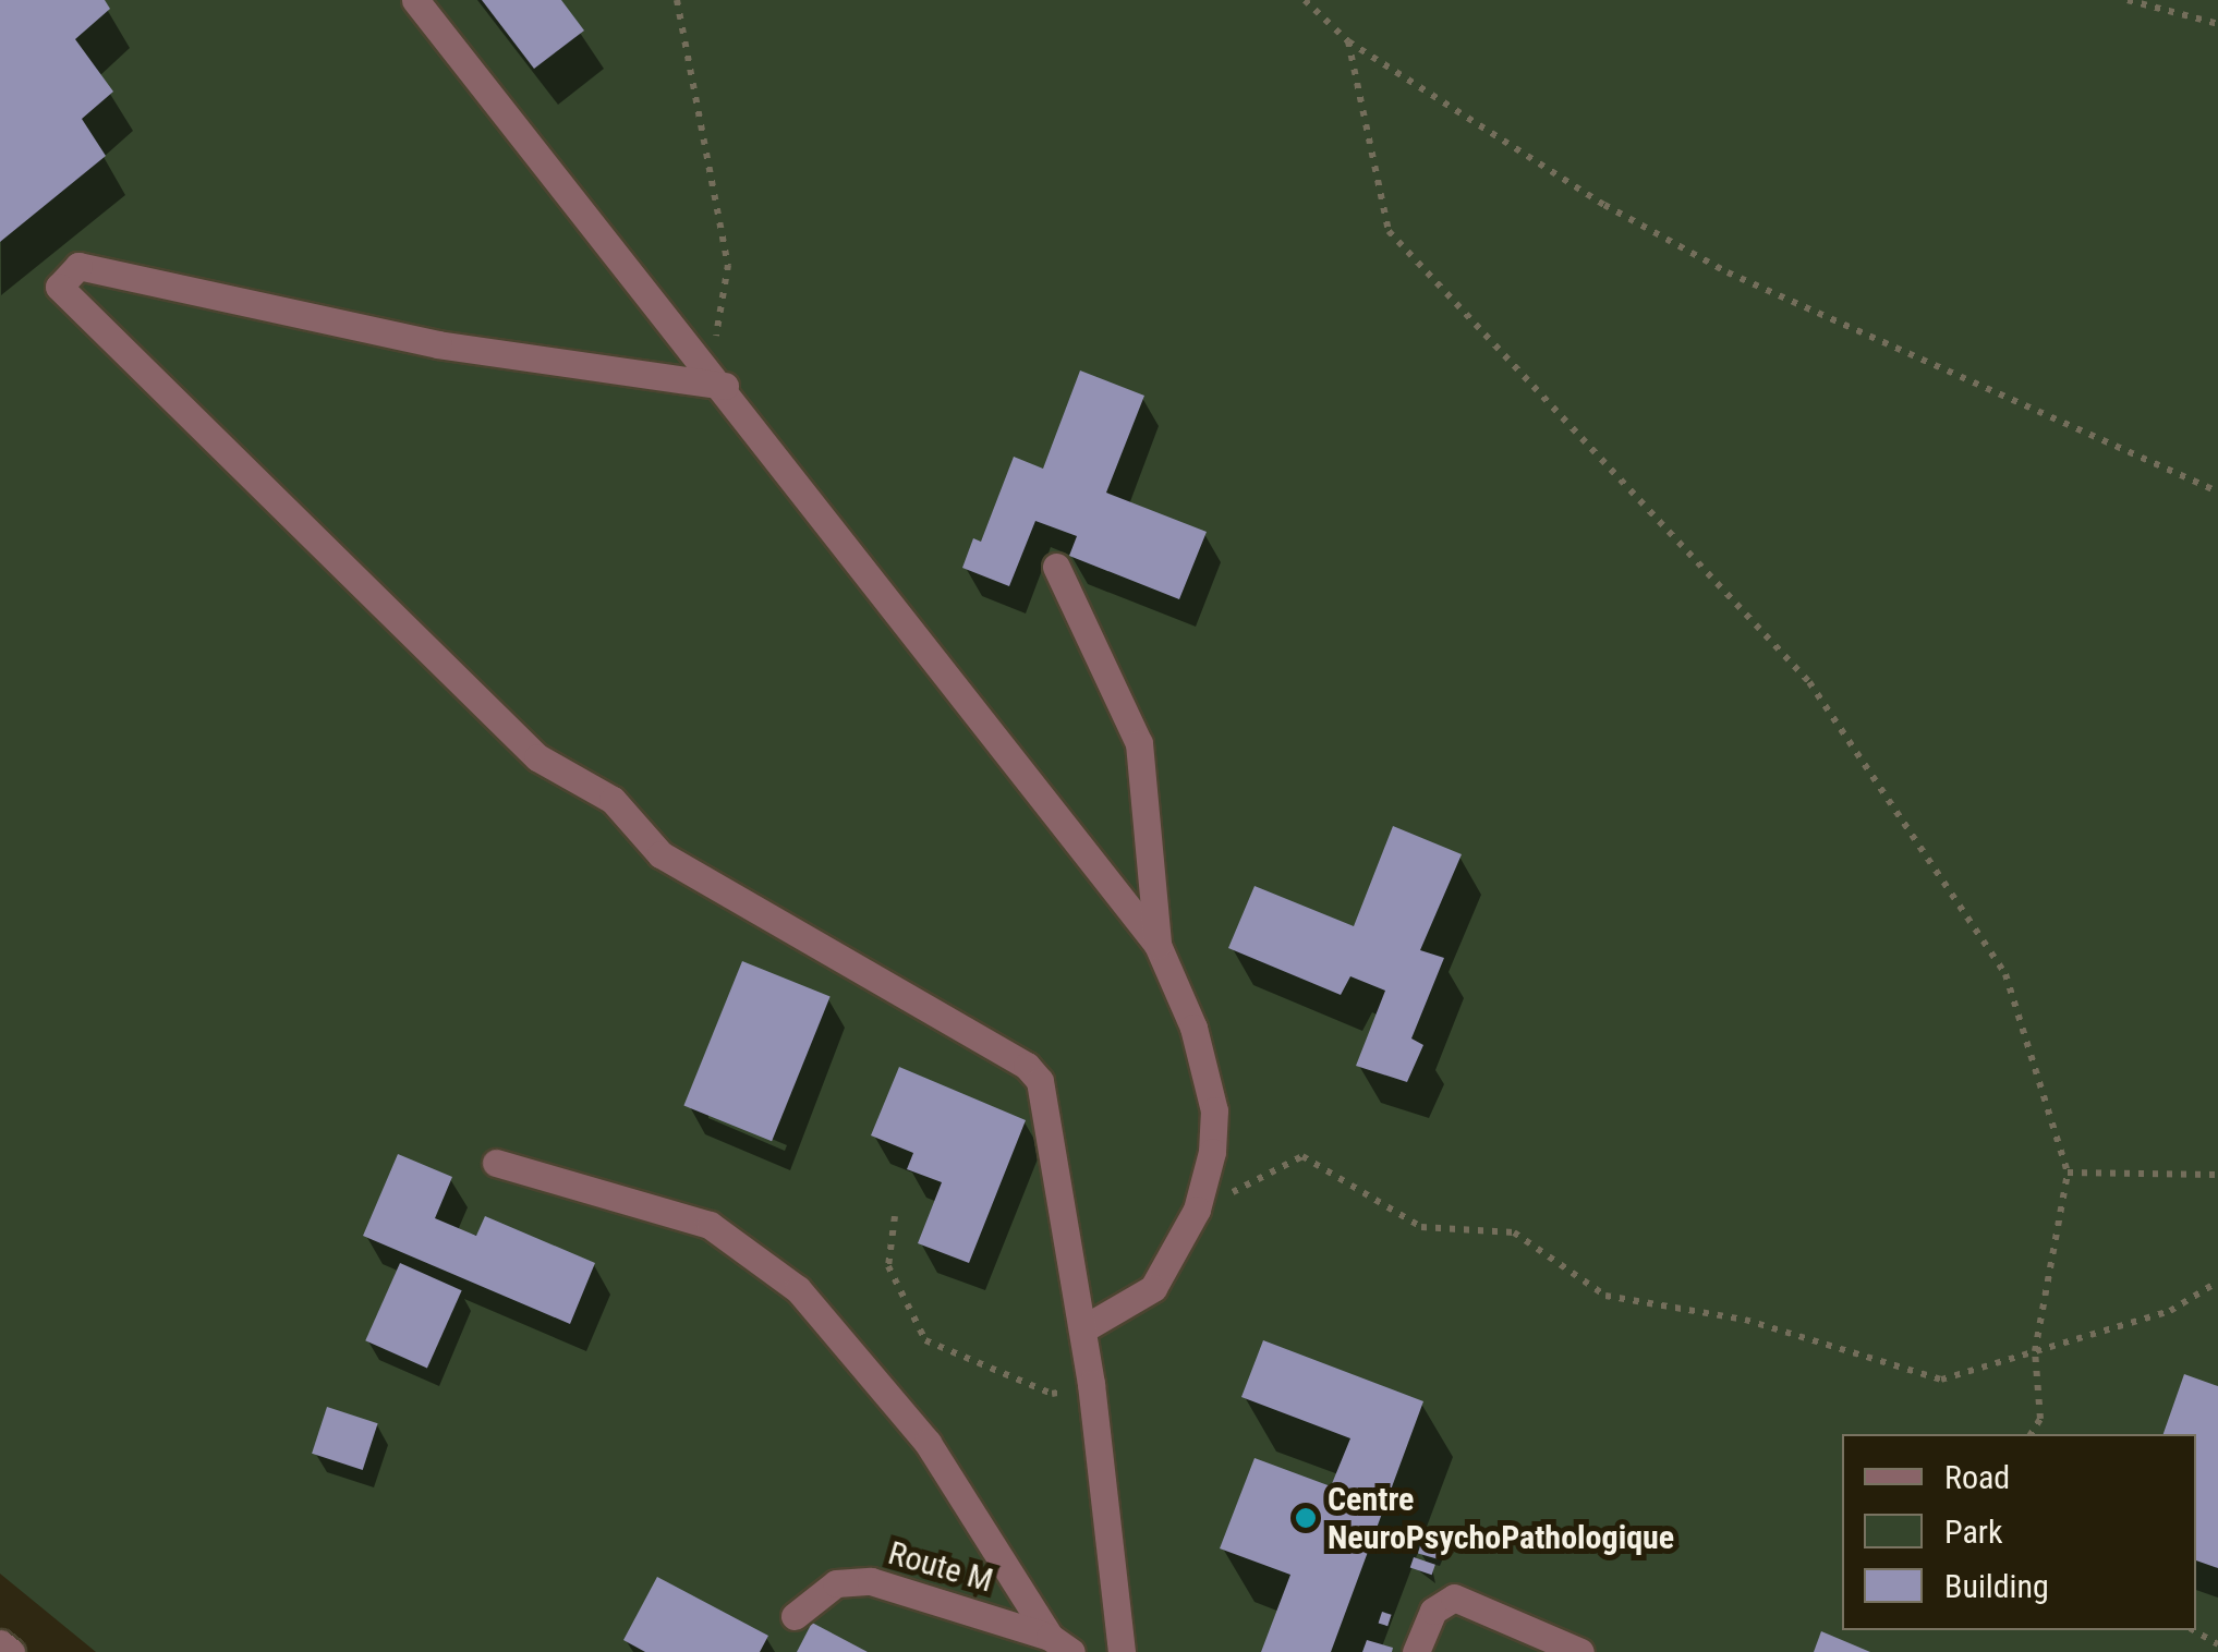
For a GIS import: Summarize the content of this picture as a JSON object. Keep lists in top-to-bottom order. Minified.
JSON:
{"streets":{"street":["Route M"]},"places":["Centre NeuroPsychoPathologique"],"legend":["Road","Park","Building"]}
